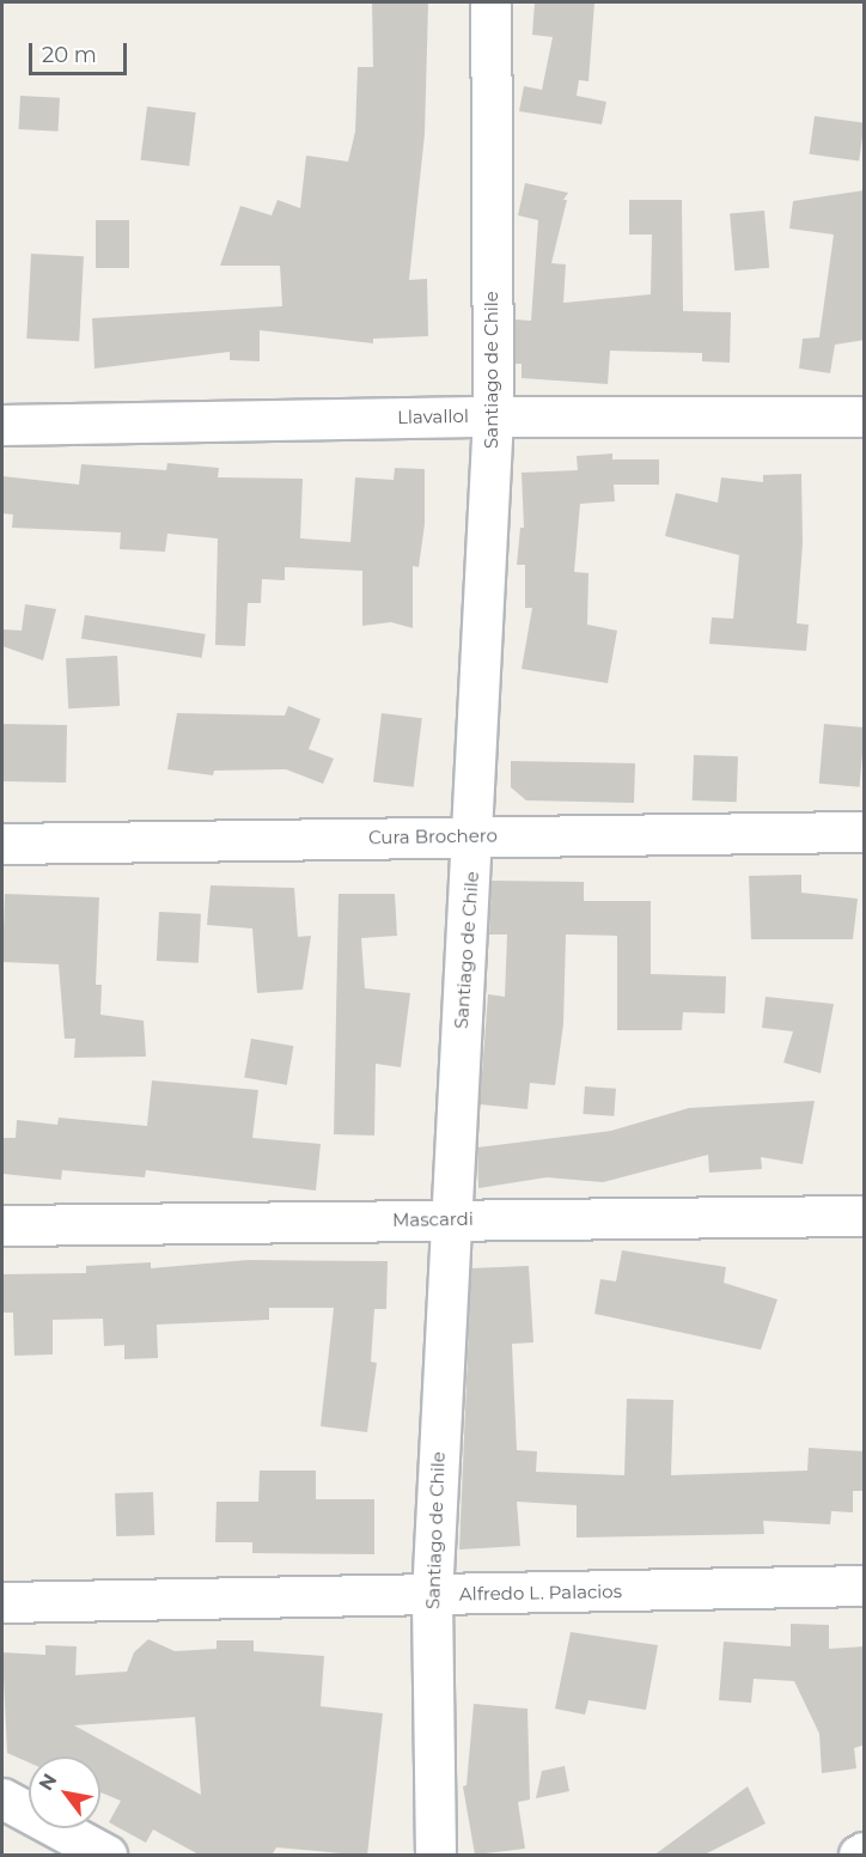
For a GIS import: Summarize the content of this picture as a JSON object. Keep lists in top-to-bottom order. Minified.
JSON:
{"streets":{"street":["Santiago de Chile","Llavallol","Cura Brochero","Mascardi","Alfredo L. Palacios"]},"crossings":[["Santiago de Chile","Llavallol"],["Santiago de Chile","Cura Brochero"],["Santiago de Chile","Mascardi"],["Santiago de Chile","Alfredo L. Palacios"]],"scale_bar":"20 m","north":"top left"}
